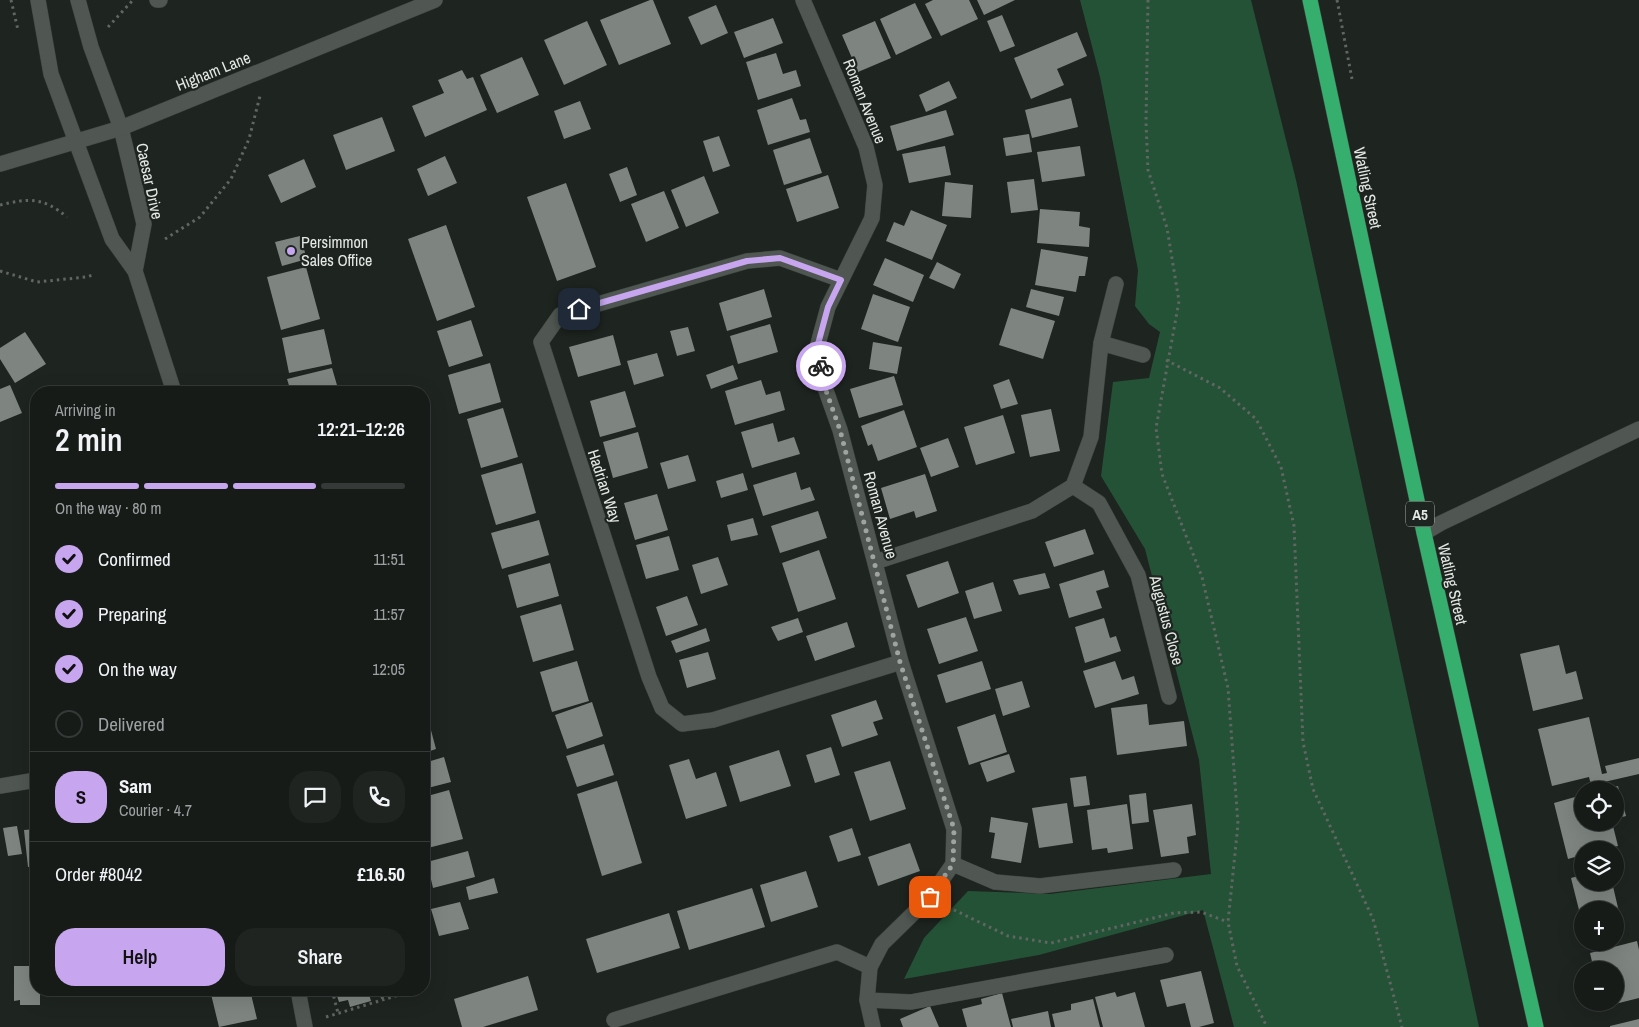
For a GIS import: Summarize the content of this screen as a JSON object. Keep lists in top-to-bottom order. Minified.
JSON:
{"streets":{"highway":["Watling Street","A5"],"street":["Higham Lane","Roman Avenue","Caesar Drive","Hadrian Way","Augustus Close"]},"crossings":[["Higham Lane","Caesar Drive"],["Roman Avenue","Hadrian Way"]],"places":["Persimmon Sales Office"],"page":{"heading":["2 min","Arriving in","12:21–12:26"],"panel":["Sam","Courier · 4.7","Order #8042","£16.50"],"bar":"On the way · 80 m","list":[["Confirmed","11:51"],["Preparing","11:57"],["On the way","12:05"],"Delivered"],"round":"S","map_buttons":["+","−"],"buttons":["Help","Share"]}}
